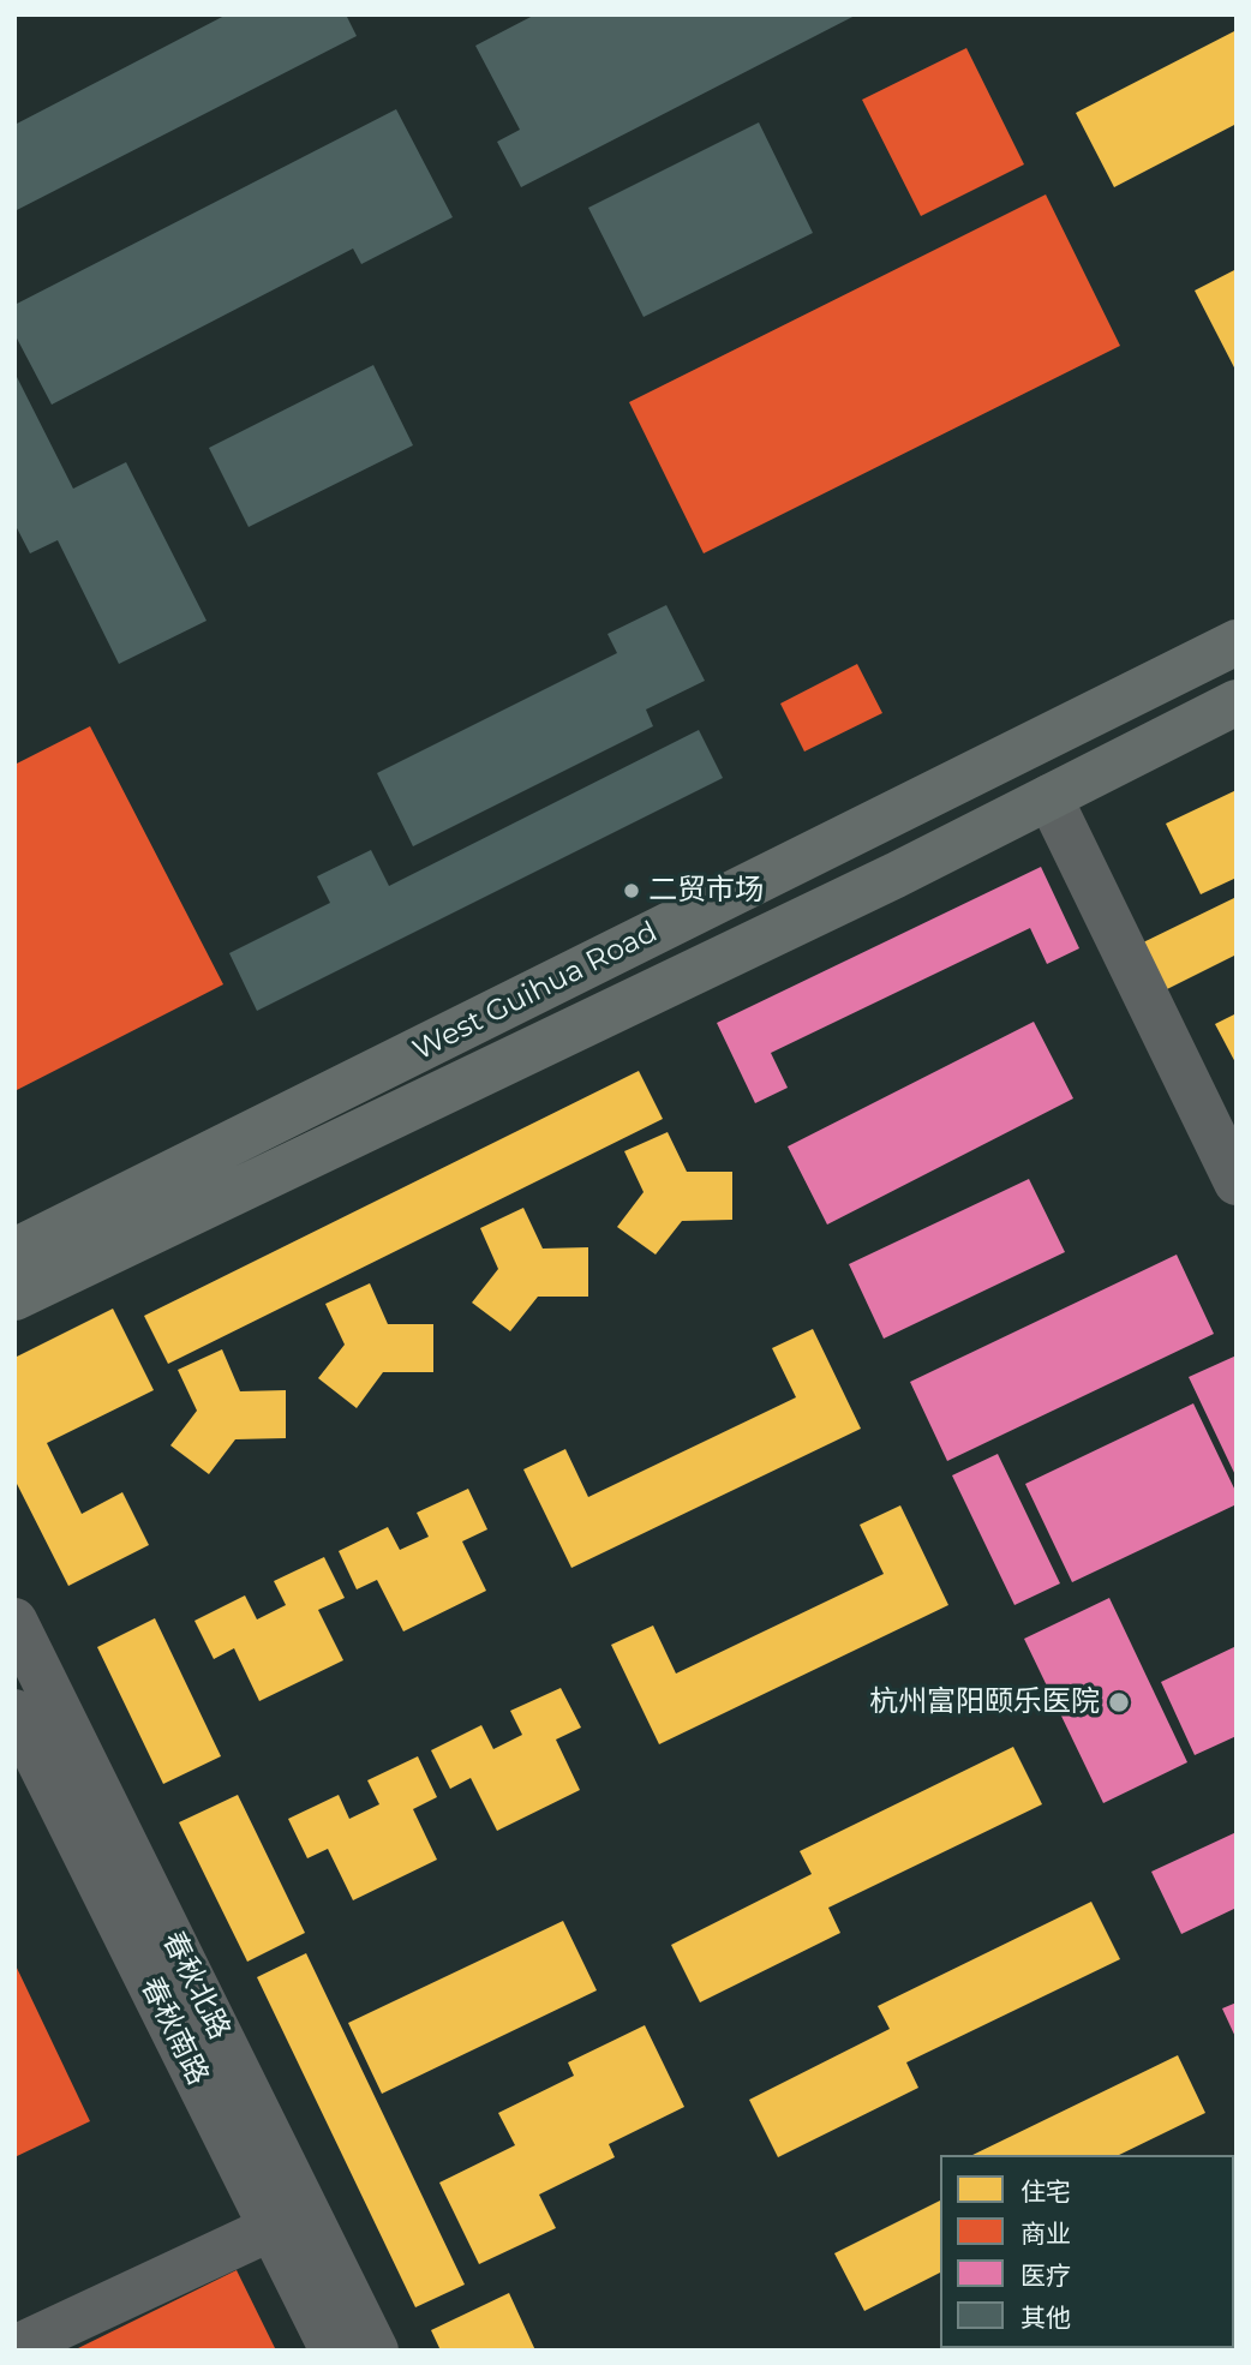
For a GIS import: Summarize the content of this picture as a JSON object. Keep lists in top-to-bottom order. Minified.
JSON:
{"streets":{"main road":["West Guihua Road"],"street":["春秋北路","春秋南路"]},"places":["二贸市场","杭州富阳颐乐医院"],"legend":["住宅","商业","医疗","其他"]}
